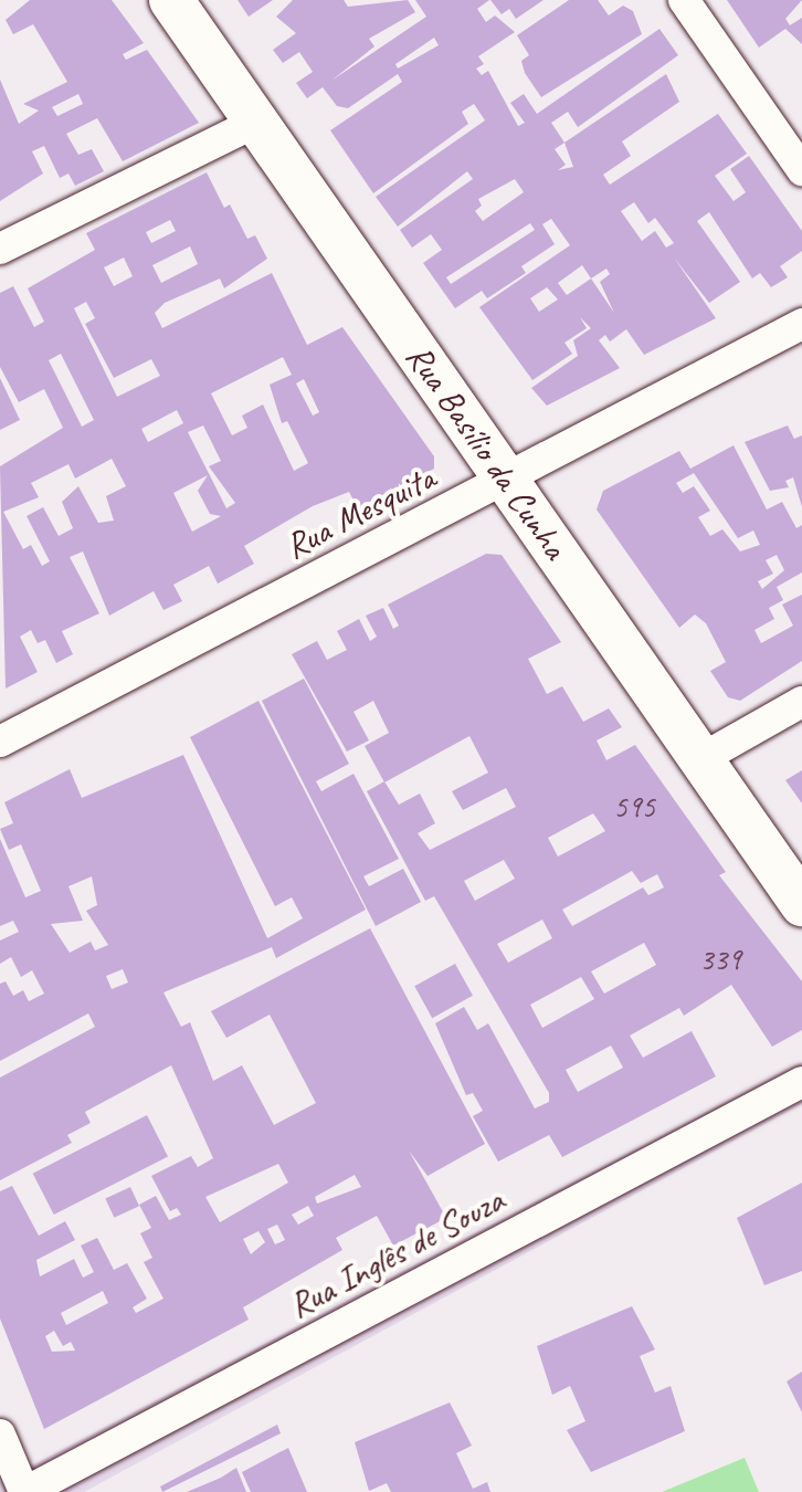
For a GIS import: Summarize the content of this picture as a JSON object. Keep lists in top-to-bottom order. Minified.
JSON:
{"streets":{"street":["Rua Basílio da Cunha","Rua Mesquita","Rua Inglês de Souza"]},"crossings":[["Rua Basílio da Cunha","Rua Mesquita"]],"house_numbers":["595","339"]}
